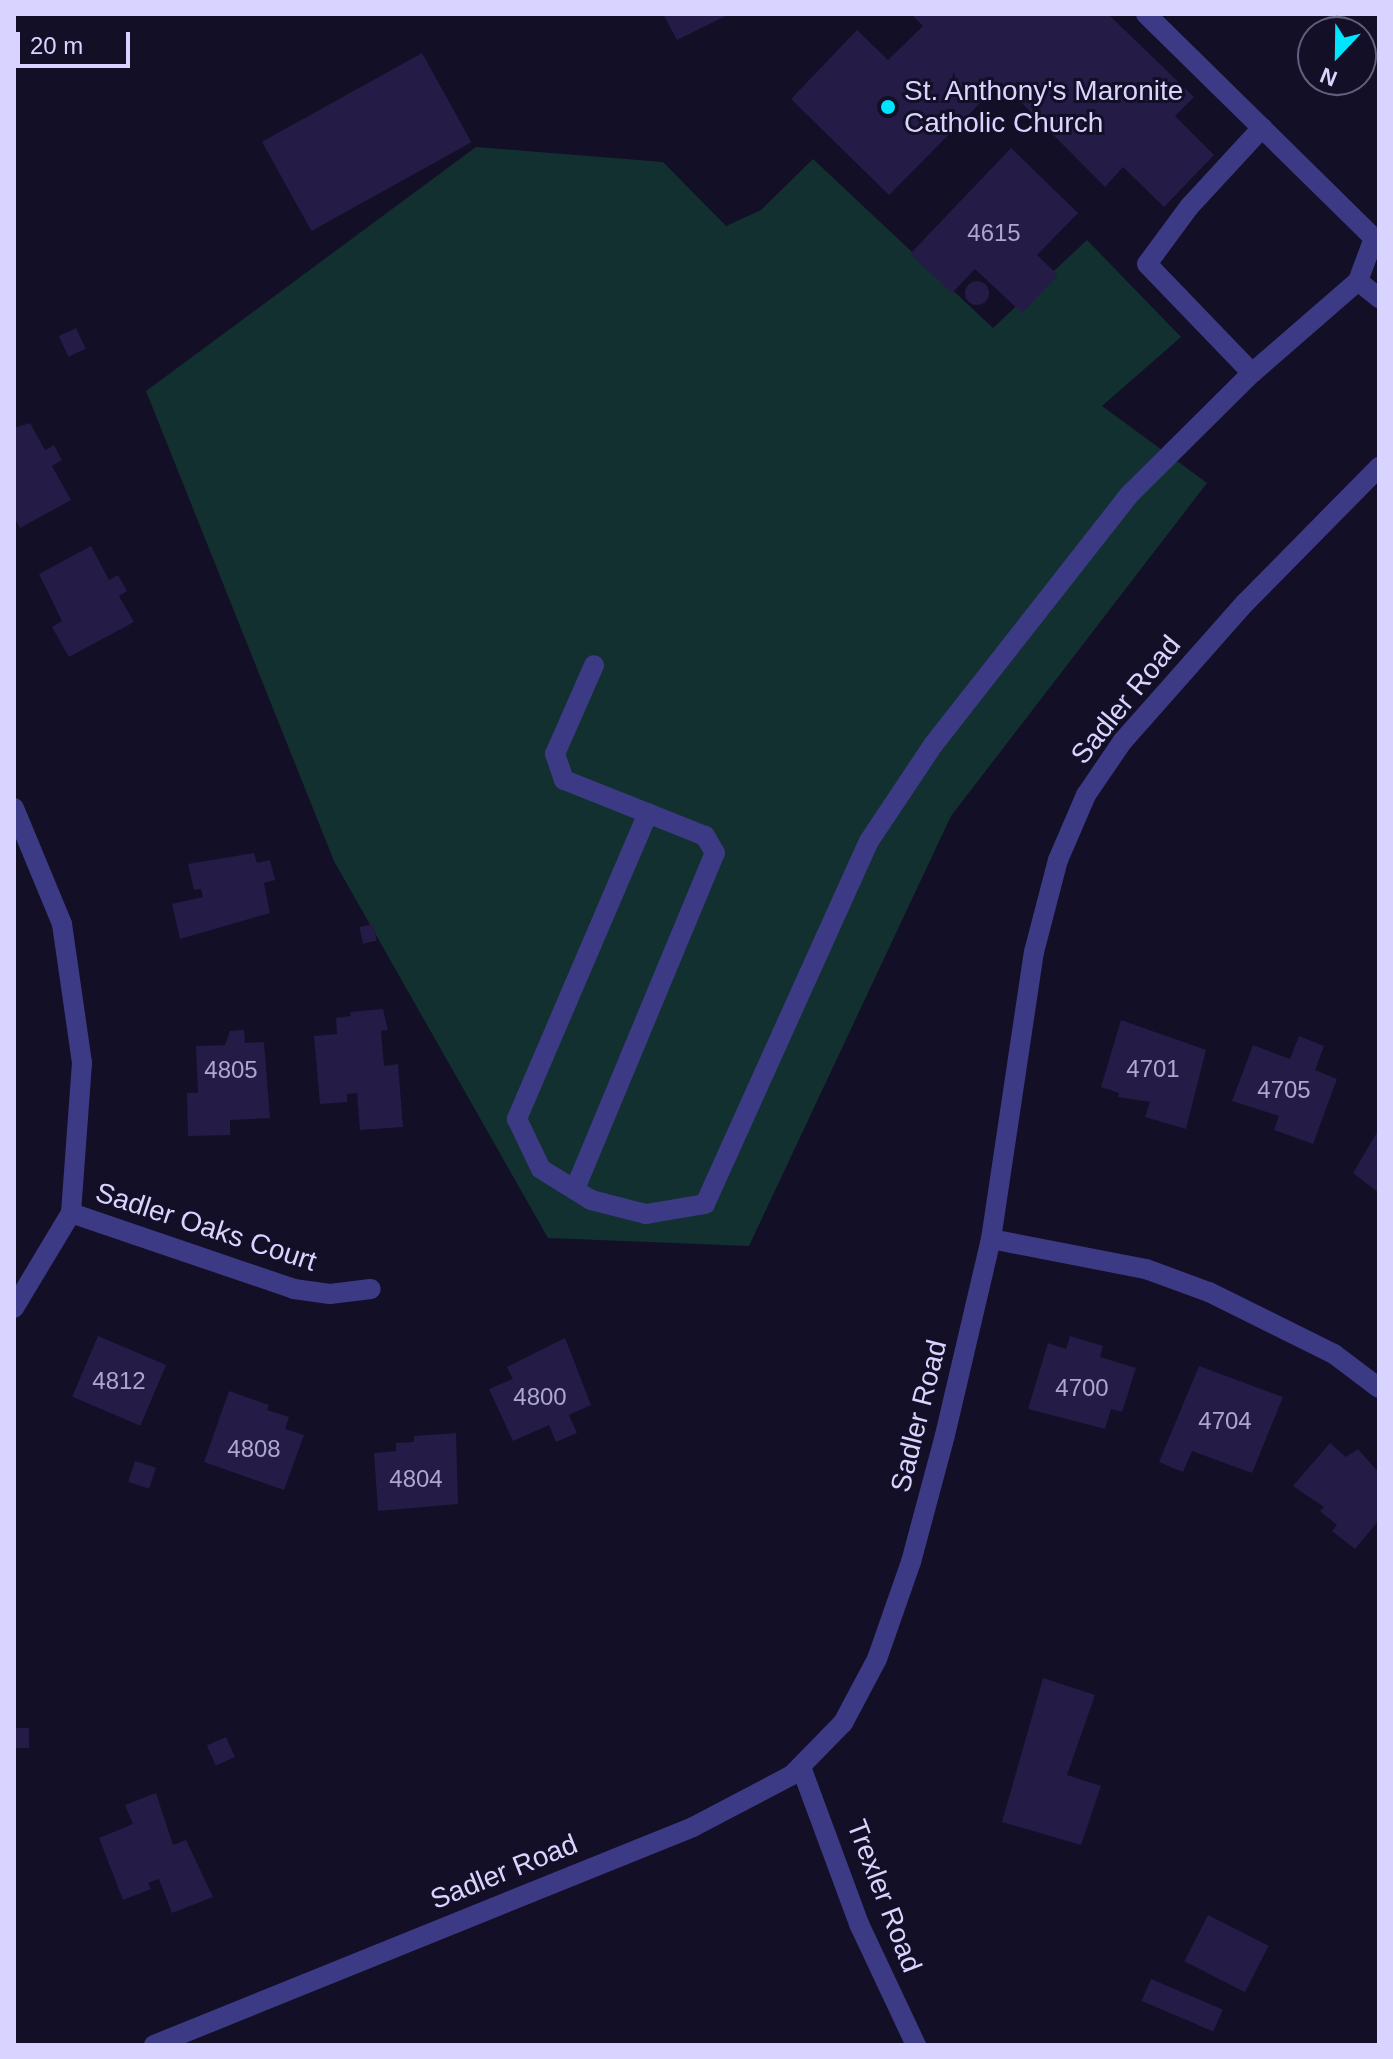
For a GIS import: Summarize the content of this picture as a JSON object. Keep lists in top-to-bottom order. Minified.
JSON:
{"streets":{"street":["Sadler Road","Sadler Oaks Court","Trexler Road"]},"crossings":[["Sadler Road","Trexler Road"]],"places":["St. Anthony's Maronite Catholic Church"],"house_numbers":["4615","4701","4805","4705","4812","4700","4800","4704","4808","4804"],"scale_bar":"20 m","north":"bottom"}
